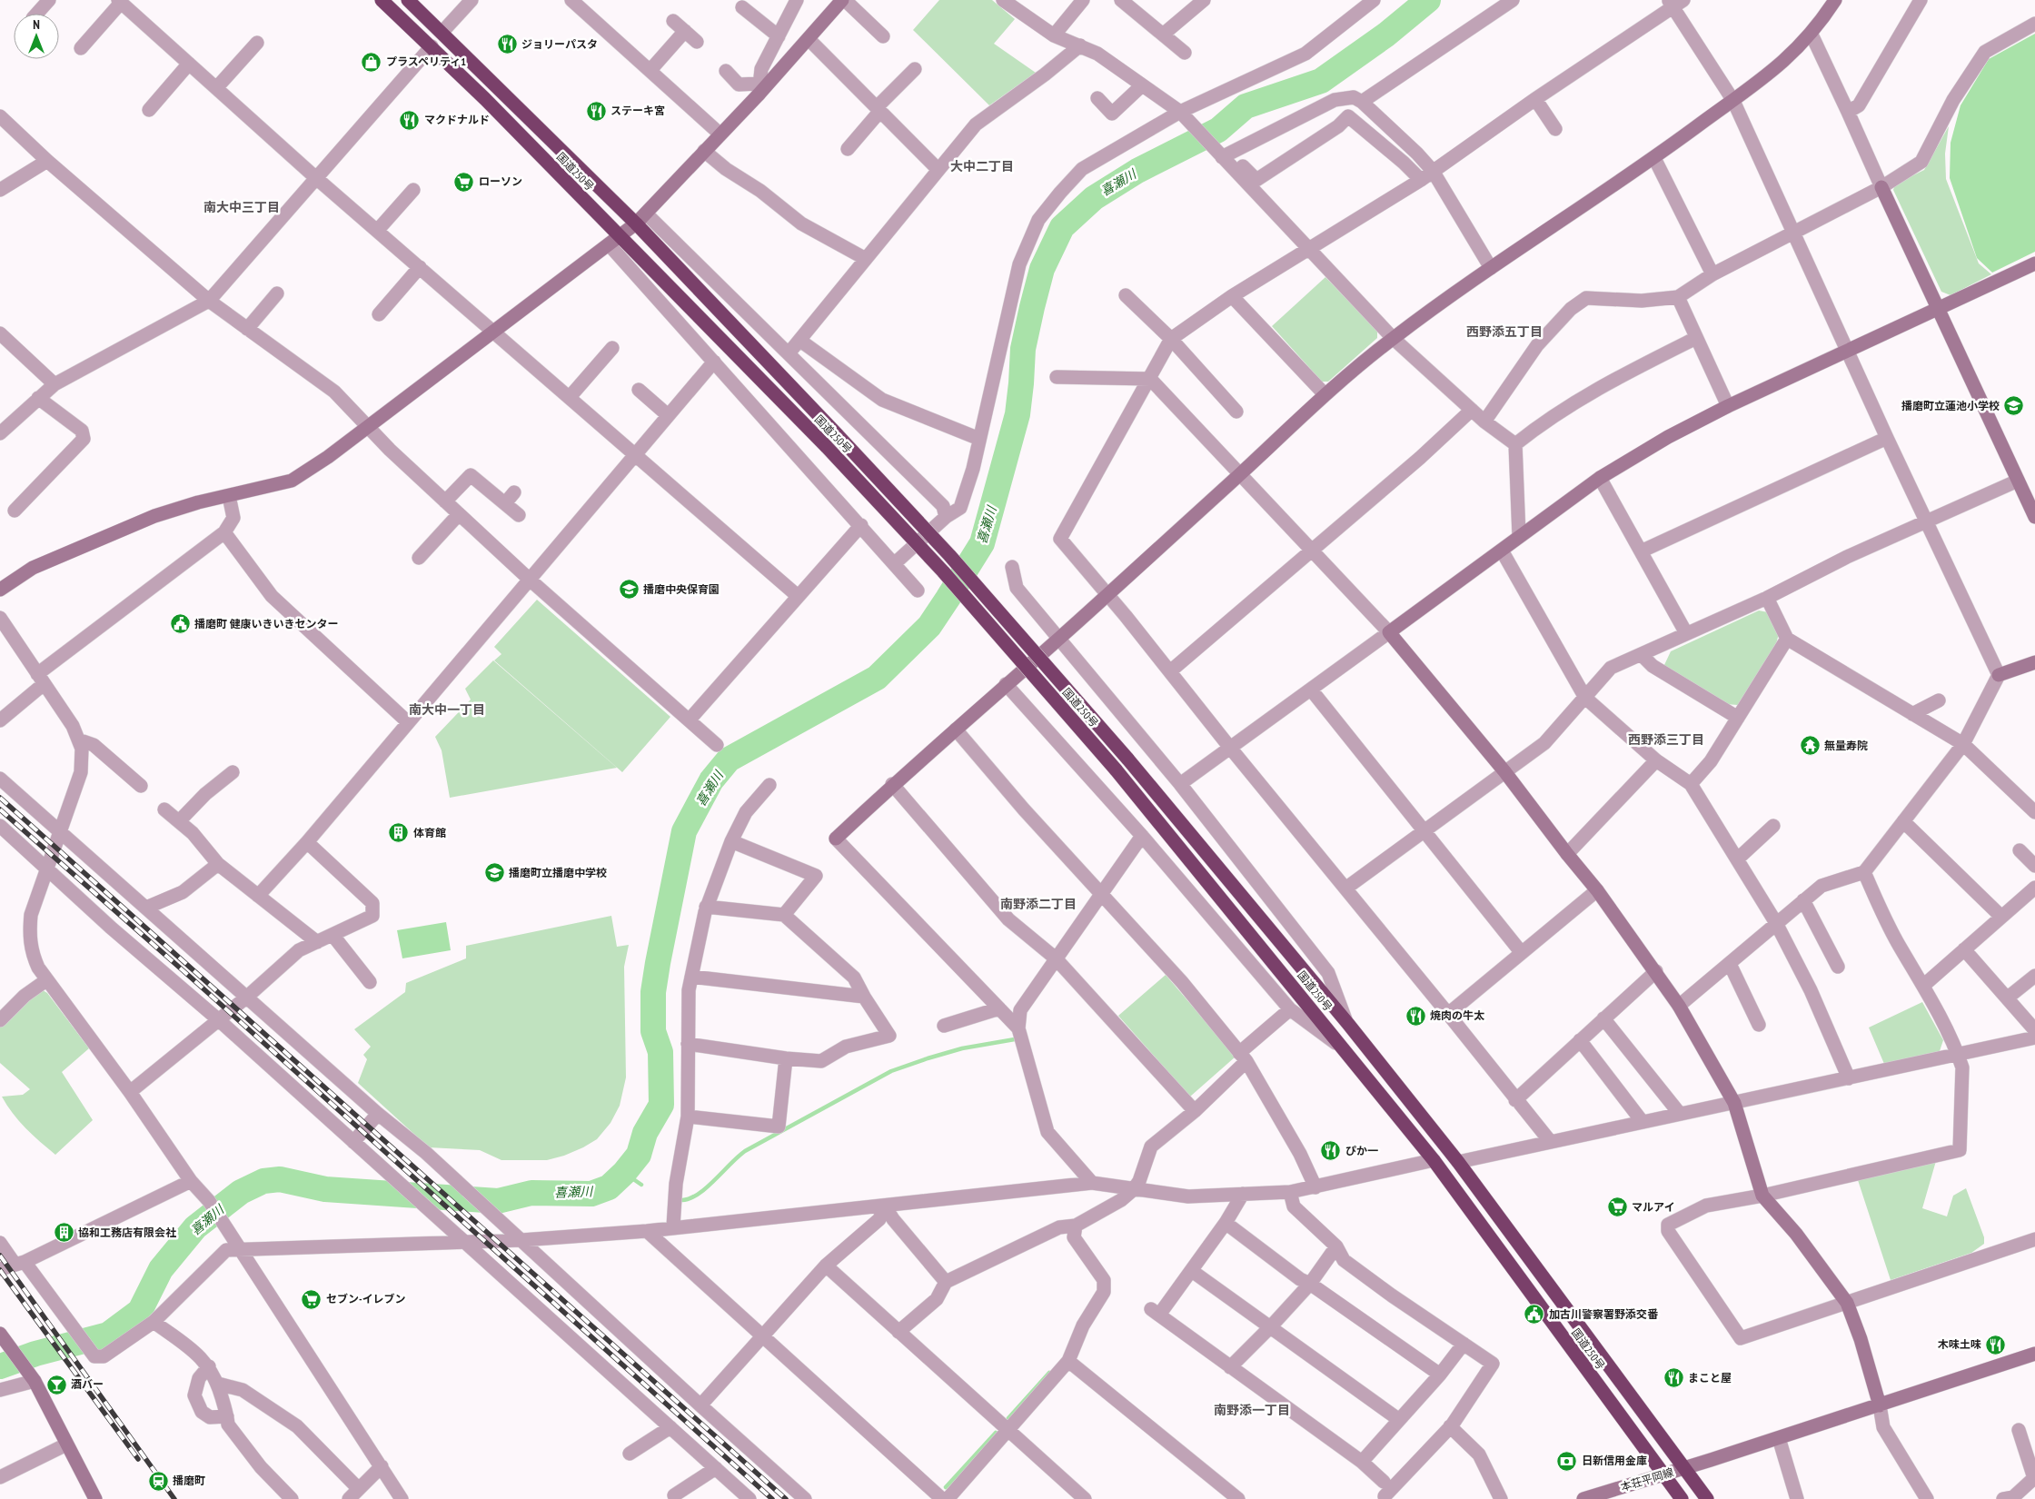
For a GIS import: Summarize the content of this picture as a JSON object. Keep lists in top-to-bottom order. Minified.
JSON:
{"streets":{"highway":["国道250号"],"street":["本荘平岡線"]},"crossings":[["国道250号","本荘平岡線"]],"districts":["大中二丁目","南大中三丁目","西野添五丁目","南大中一丁目","西野添三丁目","南野添二丁目","南野添一丁目"],"water":["喜瀬川"],"places":{"restaurant":["ジョリーパスタ","ステーキ宮","マクドナルド","焼肉の牛太","ぴか一","木味土味","まこと屋"],"shop":["プラスペリティ1"],"supermarket":["ローソン","マルアイ","セブン-イレブン"],"school or university":["播磨町立蓮池小学校","播磨中央保育園","播磨町立播磨中学校"],"public building":["播磨町 健康いきいきセンター","加古川警察署野添交番"],"temple":["無量寿院"],"building":["体育館","協和工務店有限会社"],"bar":["酒バー"],"bank":["日新信用金庫"],"station":["播磨町"]},"north":"top"}
